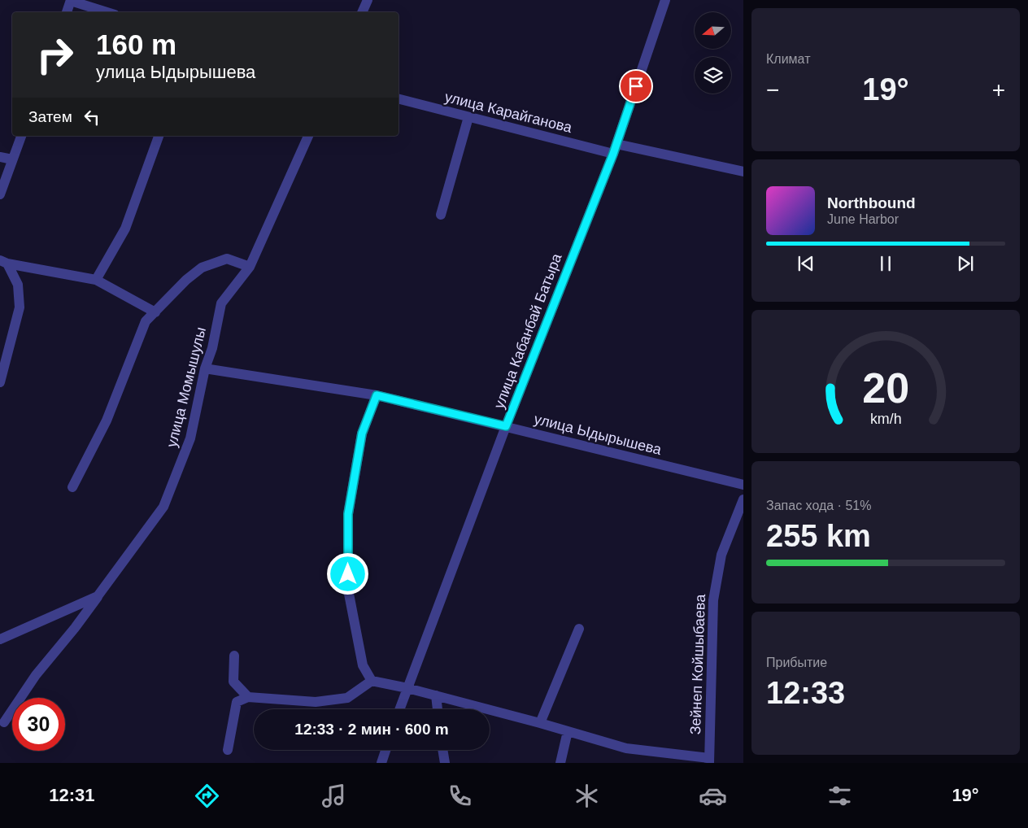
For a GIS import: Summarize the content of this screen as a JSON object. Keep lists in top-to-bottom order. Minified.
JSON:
{"streets":{"street":["улица Карайганова","улица Кабанбай Батыра","улица Момышулы","улица Ыдырышева","Зейнеп Койшыбаева"]},"crossings":[["улица Карайганова","улица Кабанбай Батыра"],["улица Кабанбай Батыра","улица Ыдырышева"],["улица Момышулы","улица Ыдырышева"]],"north":"left","page":{"tile":["Климат",["Запас хода · 51%","255 km"],["Прибытие","12:33"]],"turn":["160 m","улица Ыдырышева"],"heat":["−","19°","+"],"then":"Затем","song":["Northbound","June Harbor"],"limit":"30","trip":"12:33 · 2 мин · 600 m","tabs":["12:31","19°"],"gauge":["20","km/h"]}}
